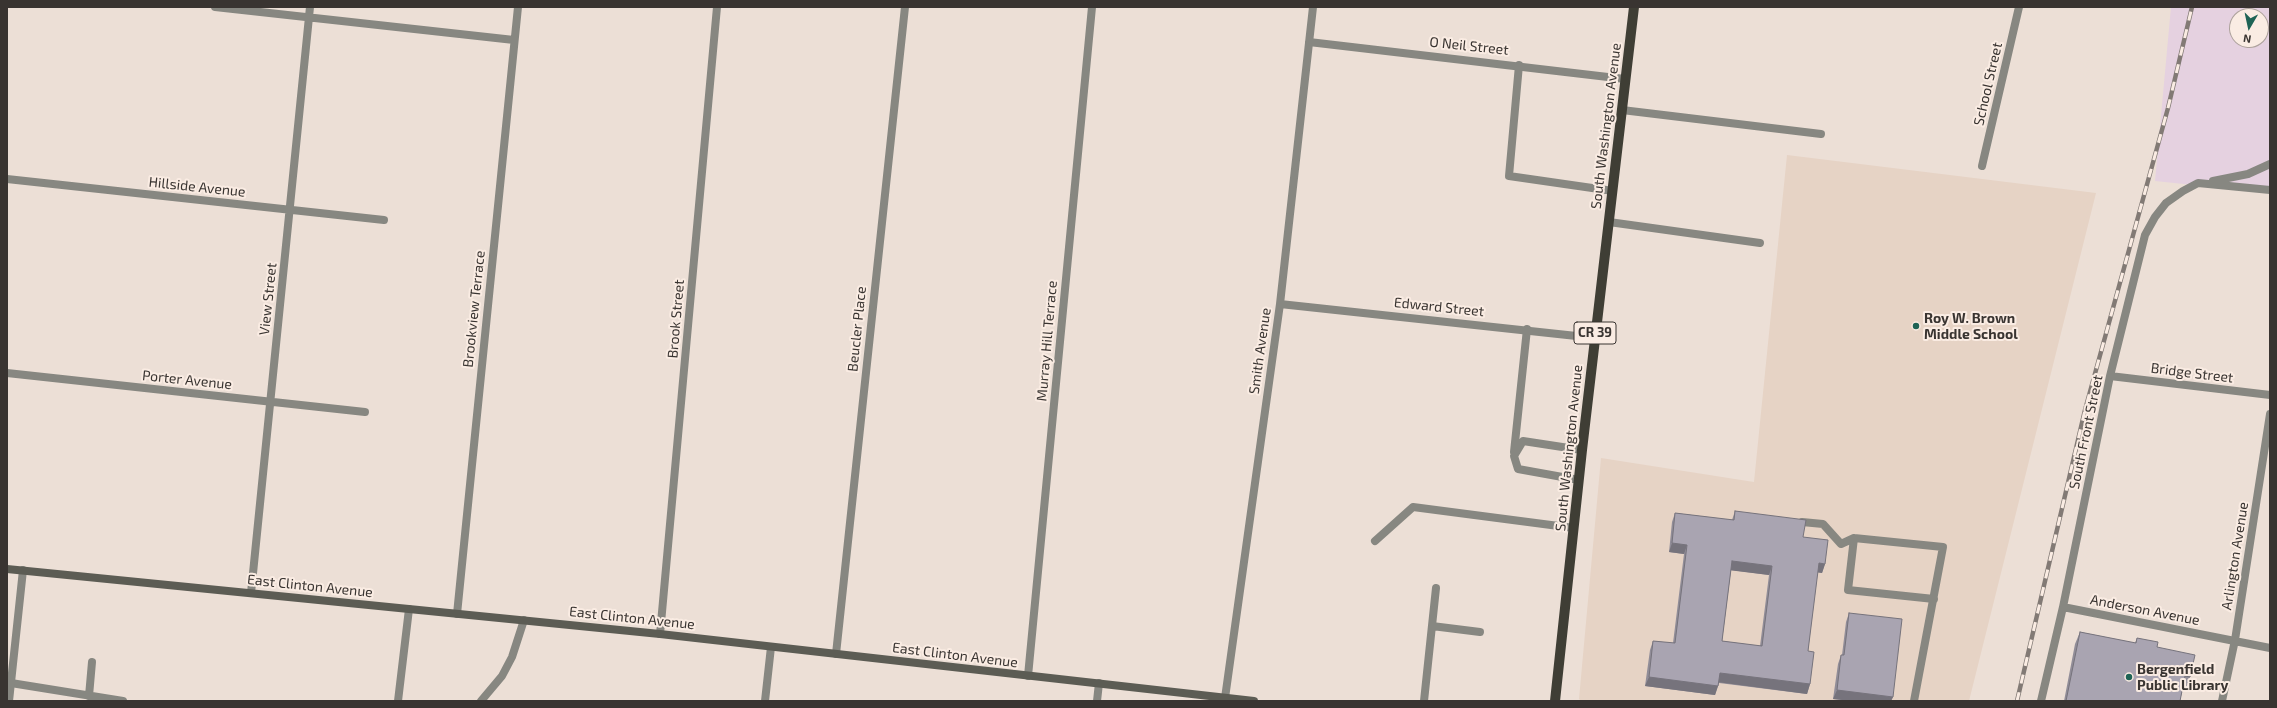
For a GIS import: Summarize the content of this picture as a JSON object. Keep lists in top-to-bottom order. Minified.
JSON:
{"streets":{"main road":["South Washington Avenue","CR 39"],"street":["O Neil Street","School Street","Hillside Avenue","View Street","Edward Street","Brookview Terrace","Brook Street","Beucler Place","Murray Hill Terrace","Smith Avenue","Bridge Street","Porter Avenue","South Front Street","Arlington Avenue","East Clinton Avenue","Anderson Avenue"]},"crossings":[["O Neil Street","South Washington Avenue"],["O Neil Street","Smith Avenue"],["South Washington Avenue","Edward Street"],["Hillside Avenue","View Street"],["View Street","Porter Avenue"],["View Street","East Clinton Avenue"],["Edward Street","Smith Avenue"],["Brookview Terrace","East Clinton Avenue"],["Brook Street","East Clinton Avenue"],["Beucler Place","East Clinton Avenue"],["Murray Hill Terrace","East Clinton Avenue"],["Smith Avenue","East Clinton Avenue"],["Bridge Street","South Front Street"],["South Front Street","Anderson Avenue"],["Arlington Avenue","Anderson Avenue"]],"places":["Roy W. Brown Middle School","Bergenfield Public Library"],"north":"bottom"}
